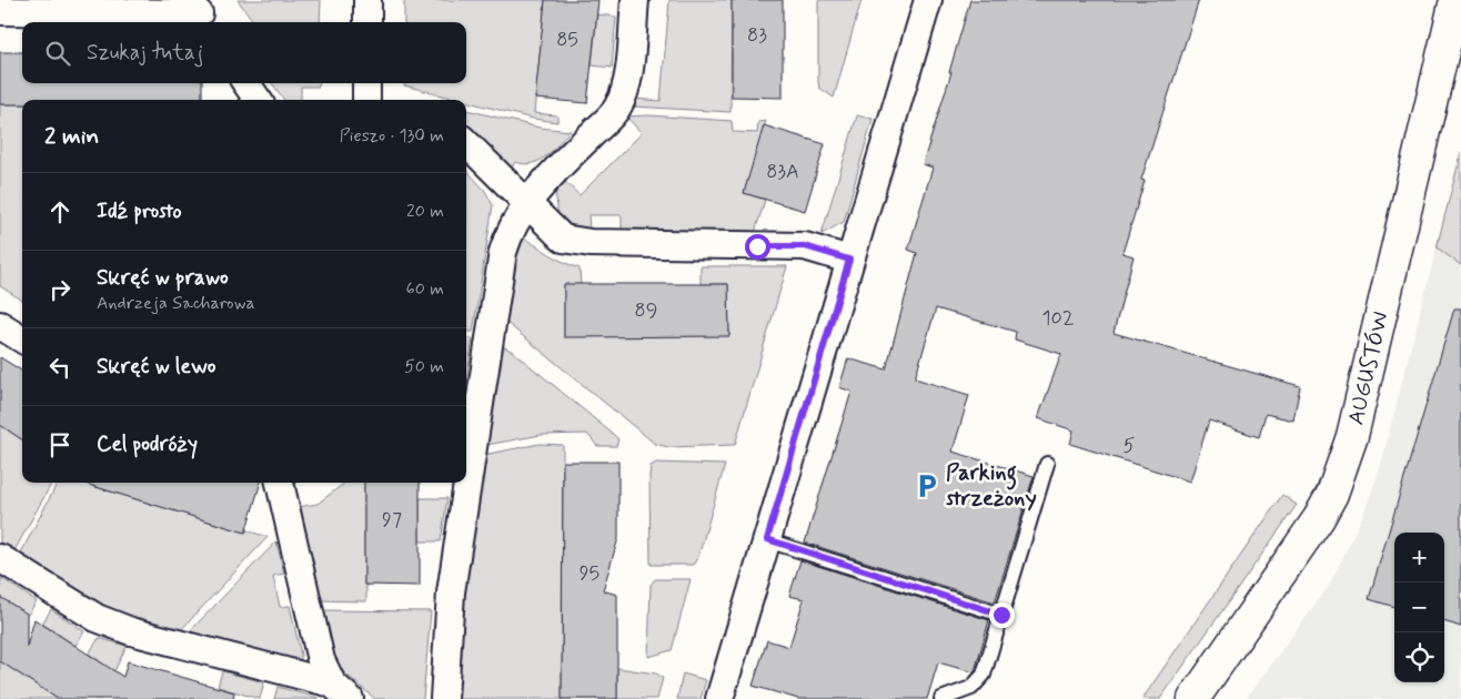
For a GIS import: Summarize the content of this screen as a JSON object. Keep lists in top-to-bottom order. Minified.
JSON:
{"streets":{"street":["AUGUSTÓW"]},"places":{"parking":["Parking strzeżony"]},"house_numbers":["83","85","83A","89","102","5","97","95"],"page":{"search":"Szukaj tutaj","heading":["2 min","Pieszo · 130 m"],"list":[["Idź prosto","20 m"],["Skręć w prawo","Andrzeja Sacharowa","60 m"],["Skręć w lewo","50 m"],"Cel podróży"],"map_buttons":["+","−"]}}
